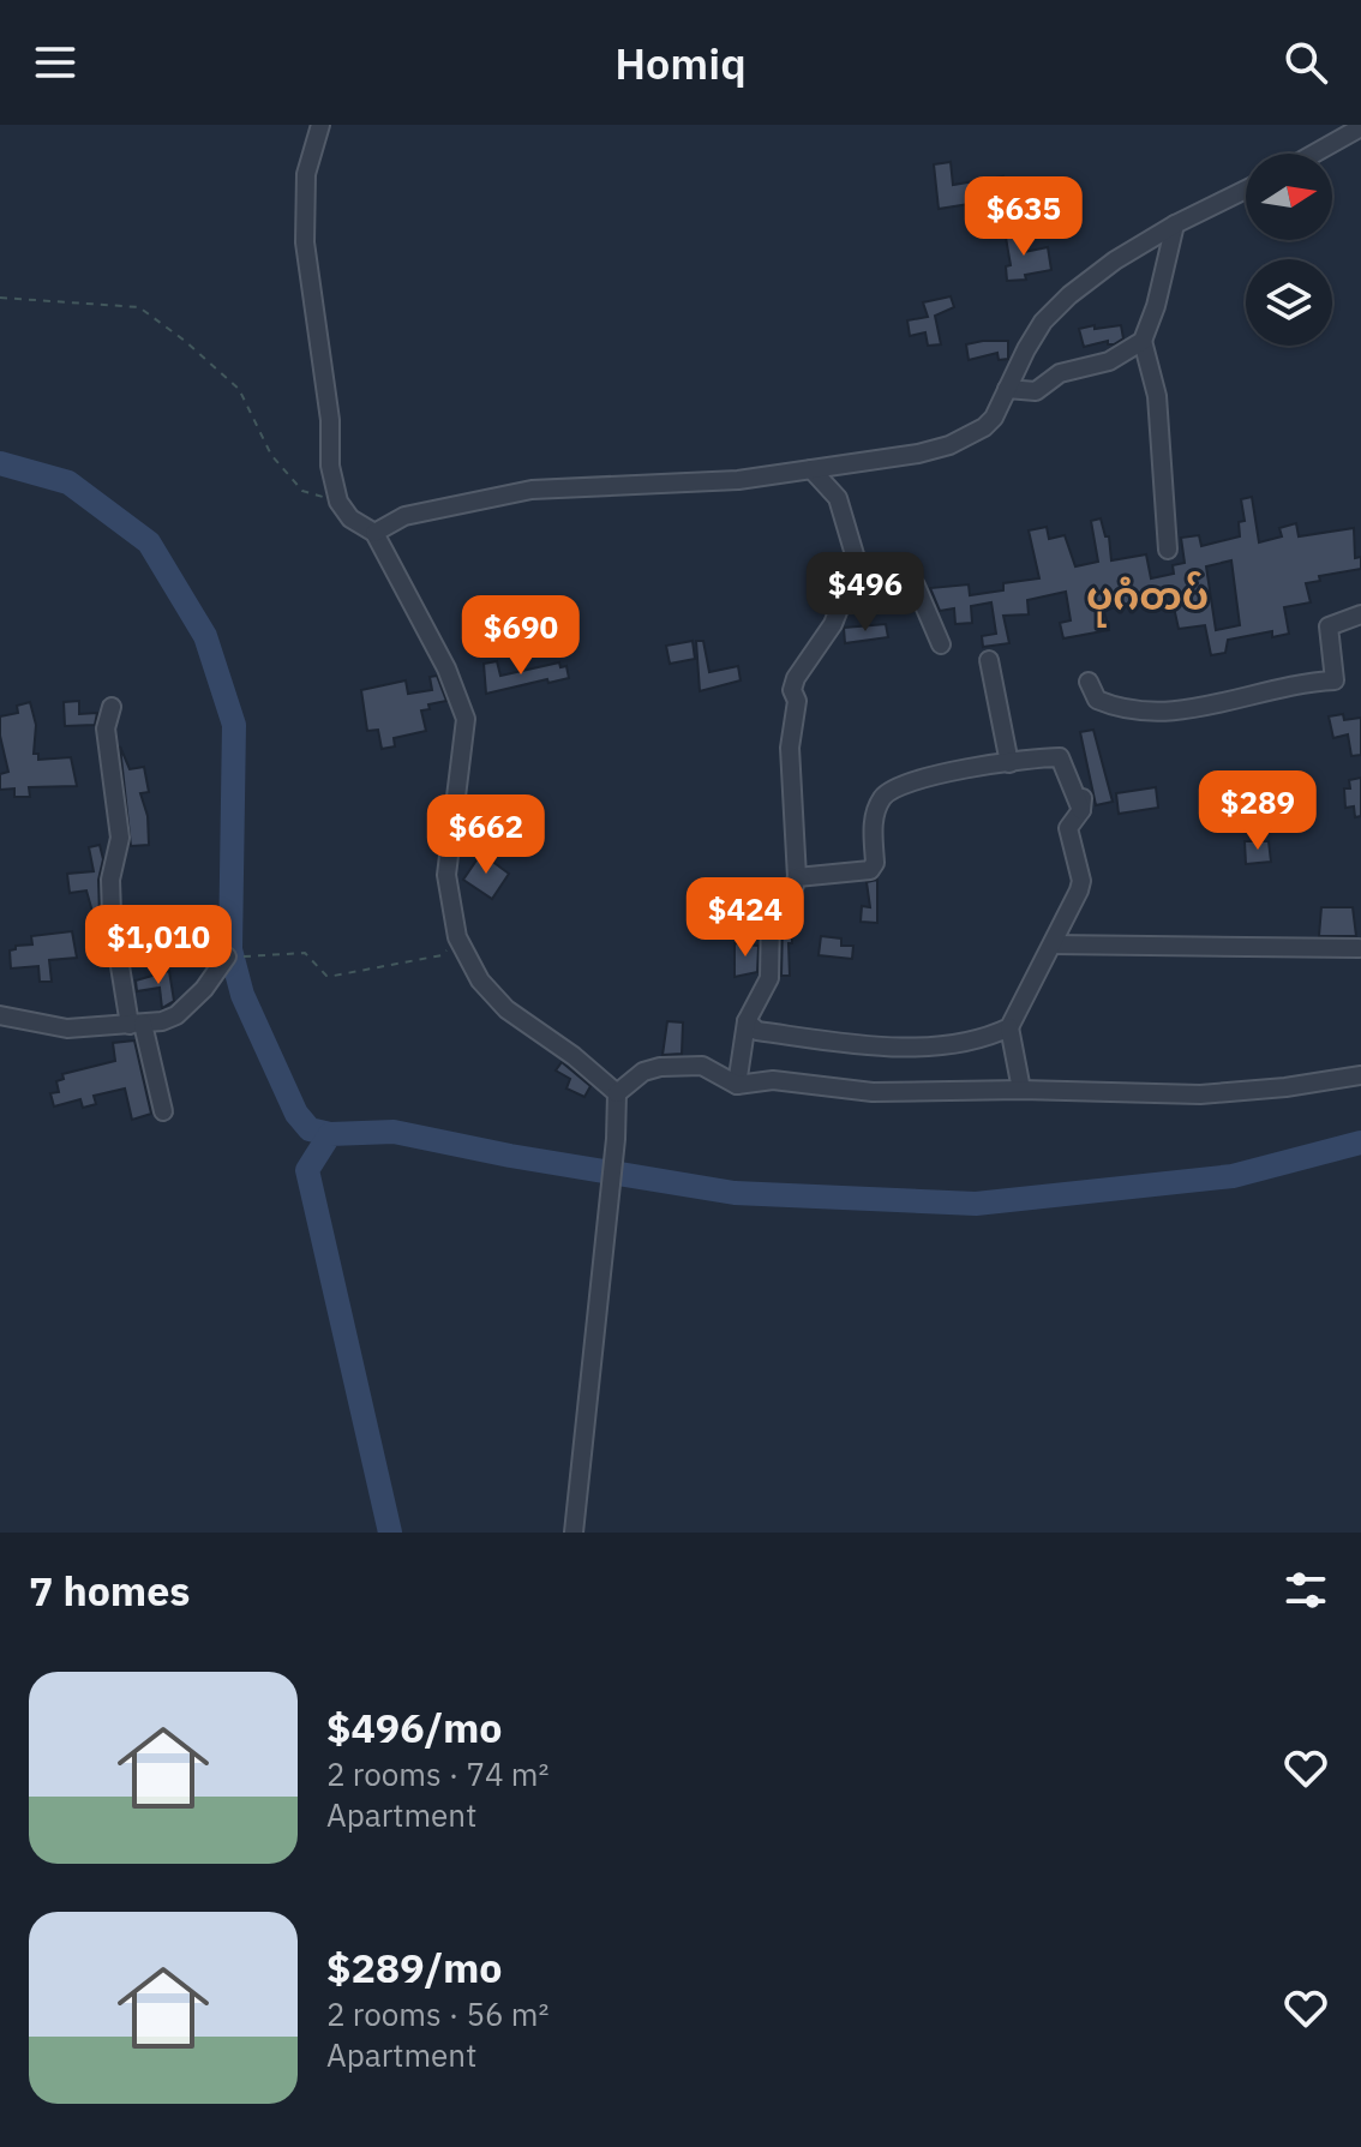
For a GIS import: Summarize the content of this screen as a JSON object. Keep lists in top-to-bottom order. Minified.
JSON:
{"districts":["ပုဂံတပ်"],"north":"right","page":{"header":"Homiq","price":["$635","$496","$690","$289","$662","$424","$1,010"],"heading":"7 homes","list":[{"name":"$496/mo","note":"2 rooms · 74 m² · Apartment"},{"name":"$289/mo","note":"2 rooms · 56 m² · Apartment"}]}}
